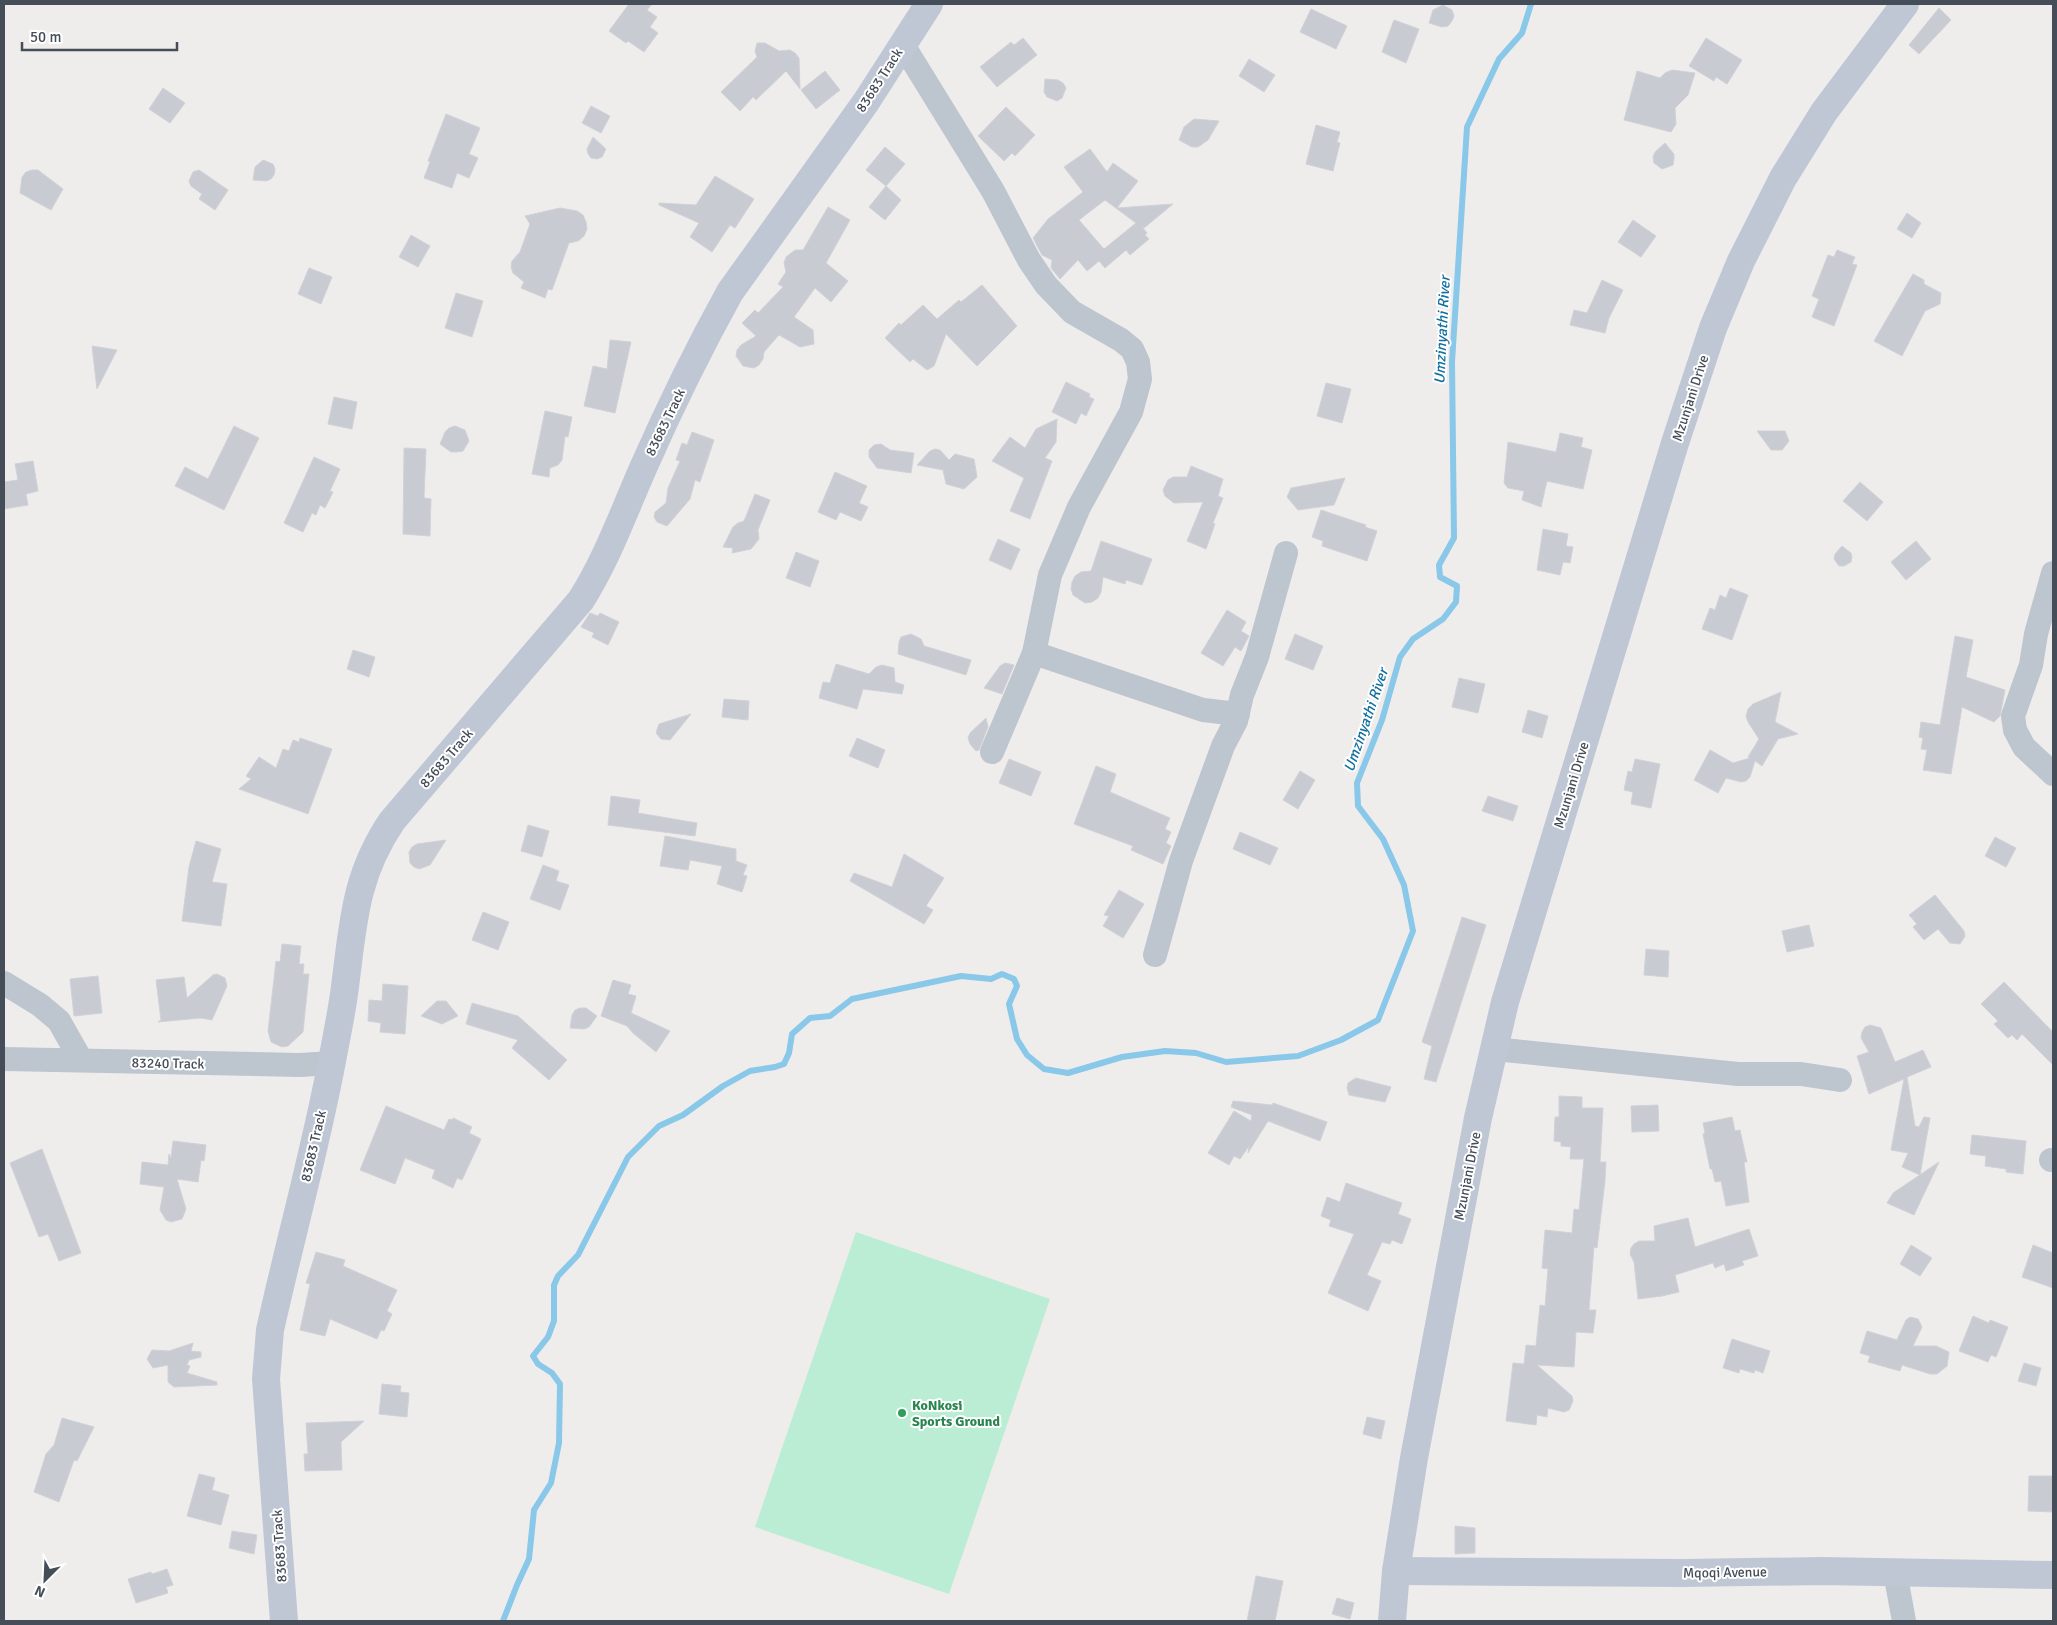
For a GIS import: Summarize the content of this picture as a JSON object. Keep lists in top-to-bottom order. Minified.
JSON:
{"streets":{"street":["83683 Track","Mzunjani Drive","83240 Track","Mqoqi Avenue"]},"crossings":[["83683 Track","83240 Track"],["Mzunjani Drive","Mqoqi Avenue"]],"water":["Umzinyathi River"],"places":["KoNkosi Sports Ground"],"scale_bar":"50 m","north":"bottom left"}
